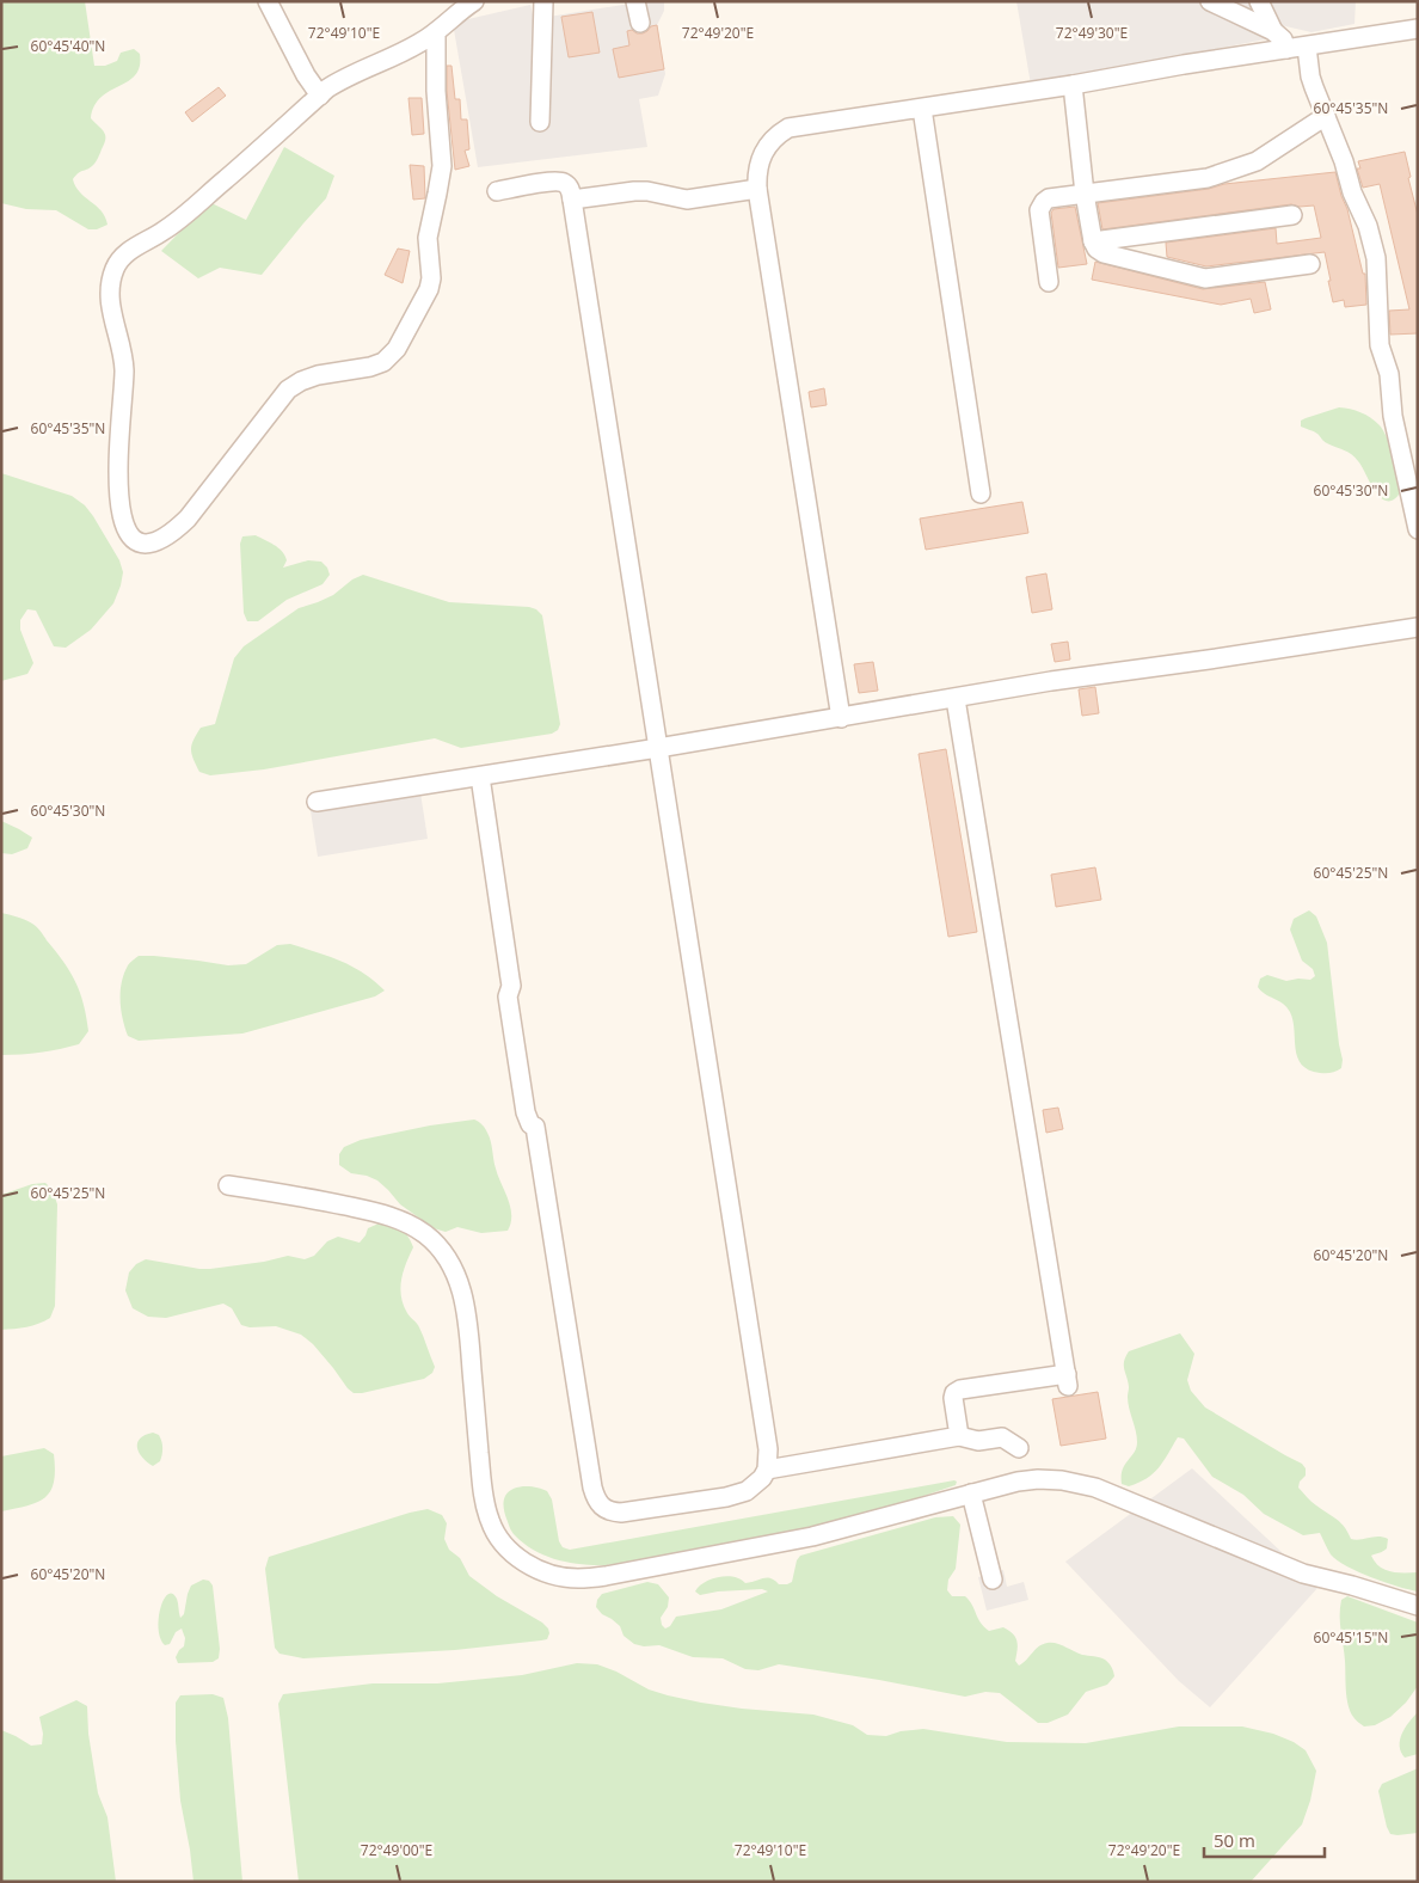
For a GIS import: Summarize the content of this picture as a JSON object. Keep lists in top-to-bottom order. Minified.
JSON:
{"scale_bar":"50 m","coordinates":["72°49'10\"E","72°49'20\"E","72°49'30\"E","60°45'40\"N","60°45'35\"N","60°45'30\"N","60°45'25\"N","60°45'20\"N","60°45'15\"N","72°49'00\"E"]}
